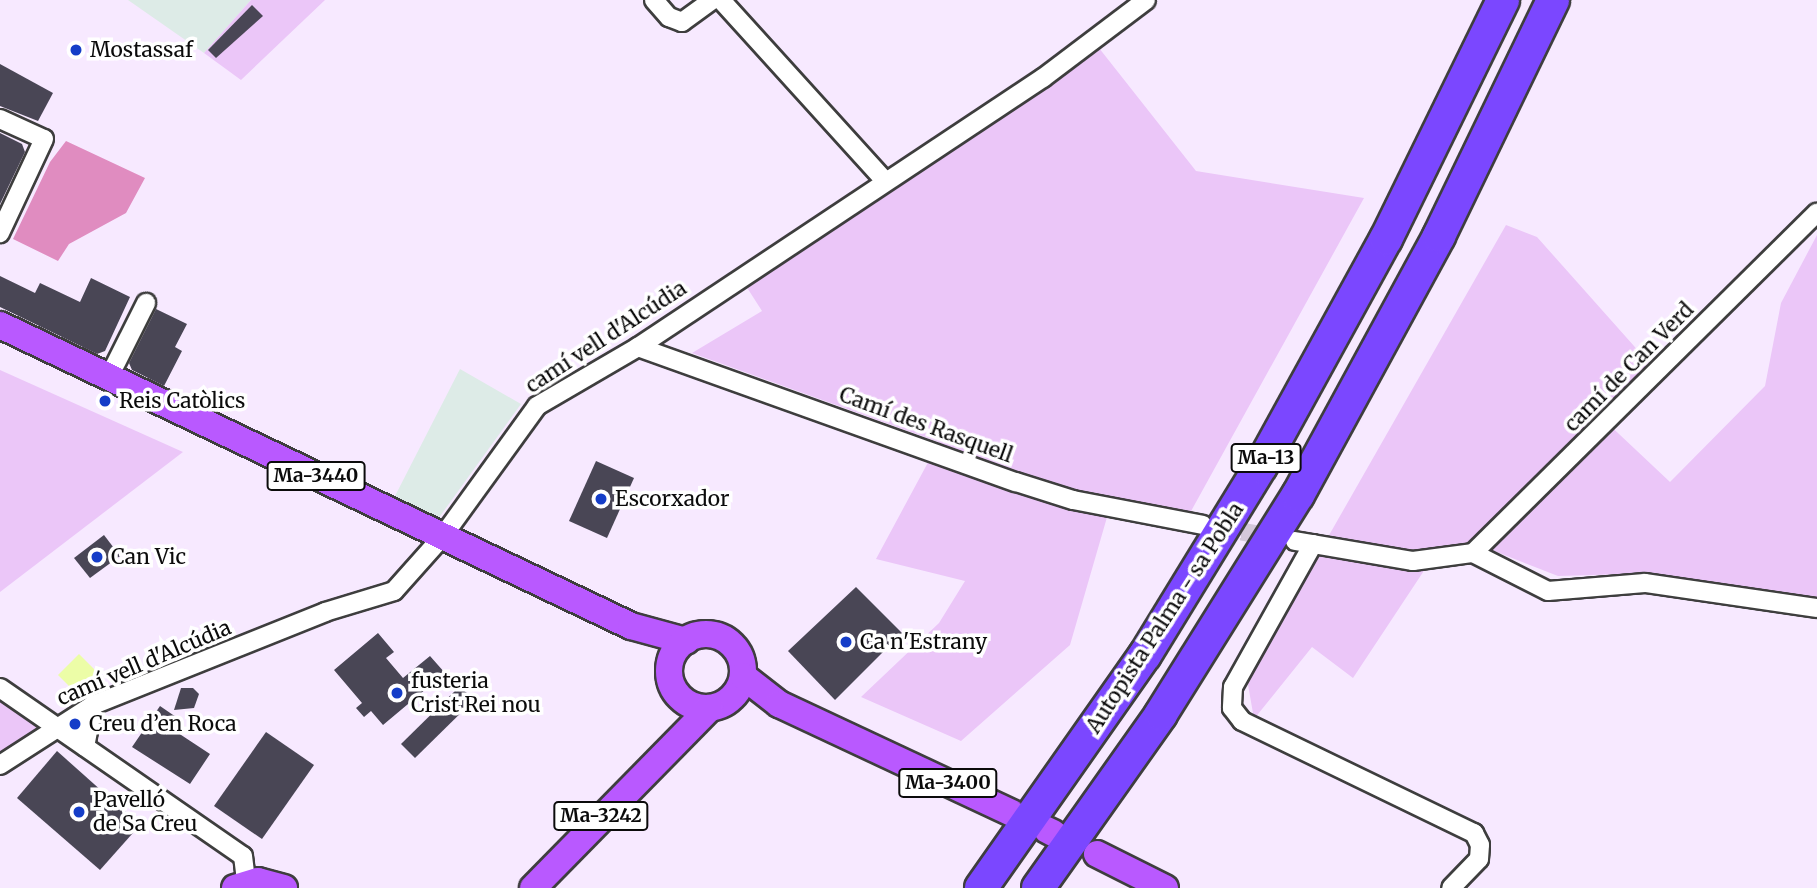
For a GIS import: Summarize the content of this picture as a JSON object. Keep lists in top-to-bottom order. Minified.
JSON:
{"streets":{"highway":["Ma-13","Autopista Palma - sa Pobla"],"main road":["Ma-3440","Ma-3400","Ma-3242"],"street":["camí vell d'Alcúdia","camí de Can Verd","Camí des Rasquell"]},"crossings":[["camí vell d'Alcúdia","Camí des Rasquell"],["camí vell d'Alcúdia","Ma-3440"],["Ma-3440","Ma-3400"],["Ma-3440","Ma-3242"],["Ma-3400","Ma-3242"]],"places":["Mostassaf","Reis Catòlics","Escorxador","Can Vic","Ca n'Estrany","fusteria Crist Rei nou","Creu d’en Roca","Pavelló de Sa Creu"]}
